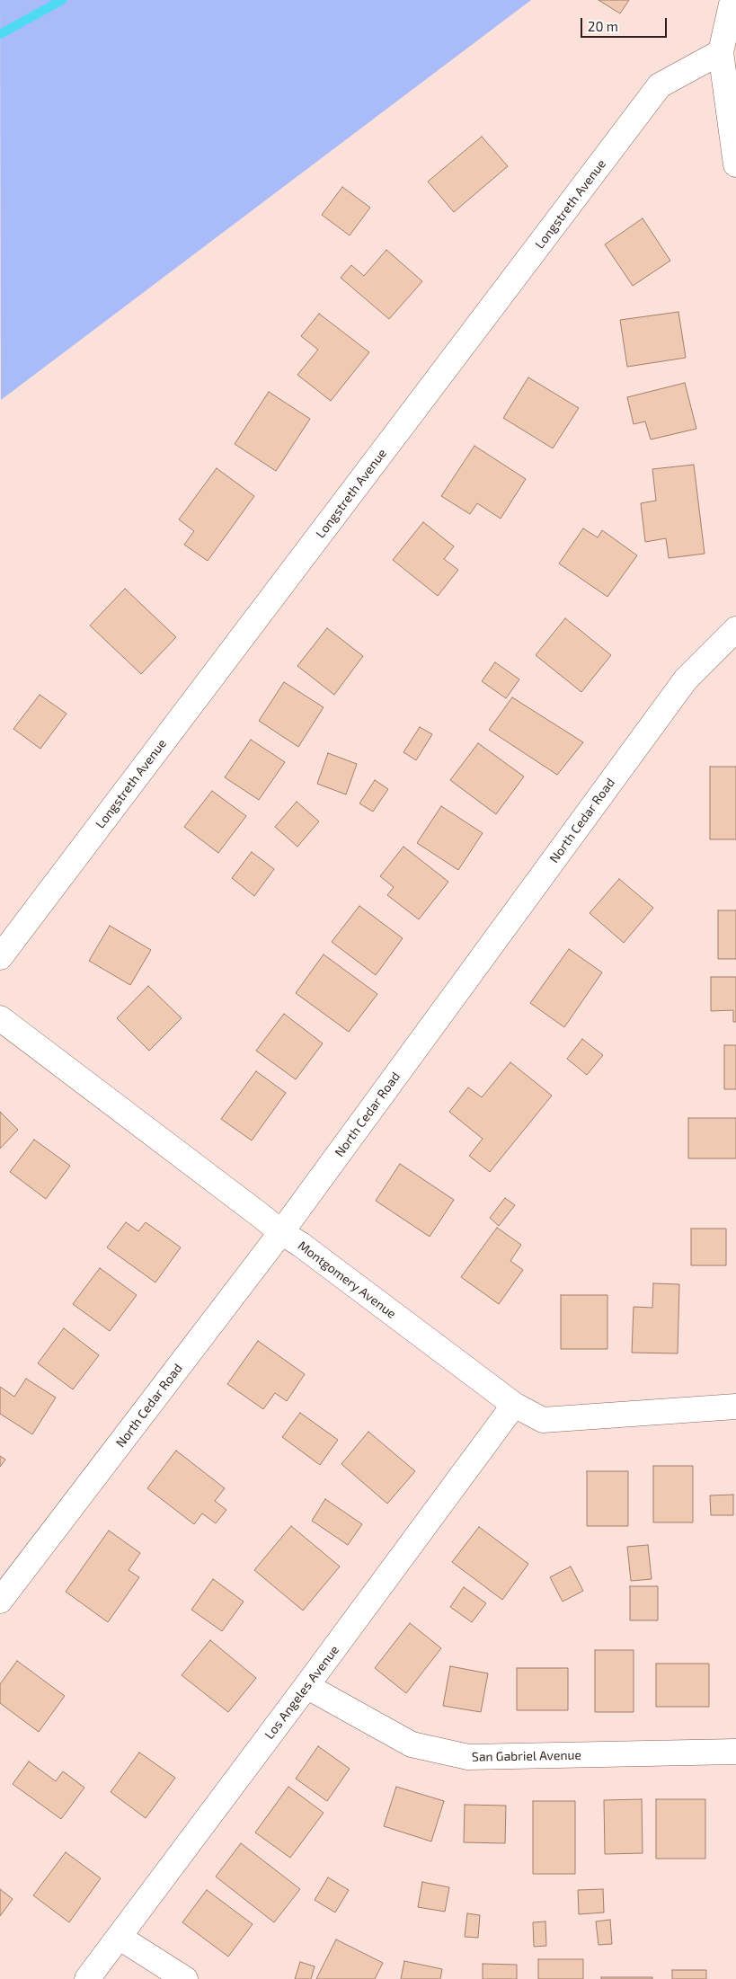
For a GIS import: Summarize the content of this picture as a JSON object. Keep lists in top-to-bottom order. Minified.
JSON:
{"streets":{"street":["Longstreth Avenue","North Cedar Road","Montgomery Avenue","Los Angeles Avenue","San Gabriel Avenue"]},"crossings":[["North Cedar Road","Montgomery Avenue"],["Montgomery Avenue","Los Angeles Avenue"],["Los Angeles Avenue","San Gabriel Avenue"]],"scale_bar":"20 m"}
